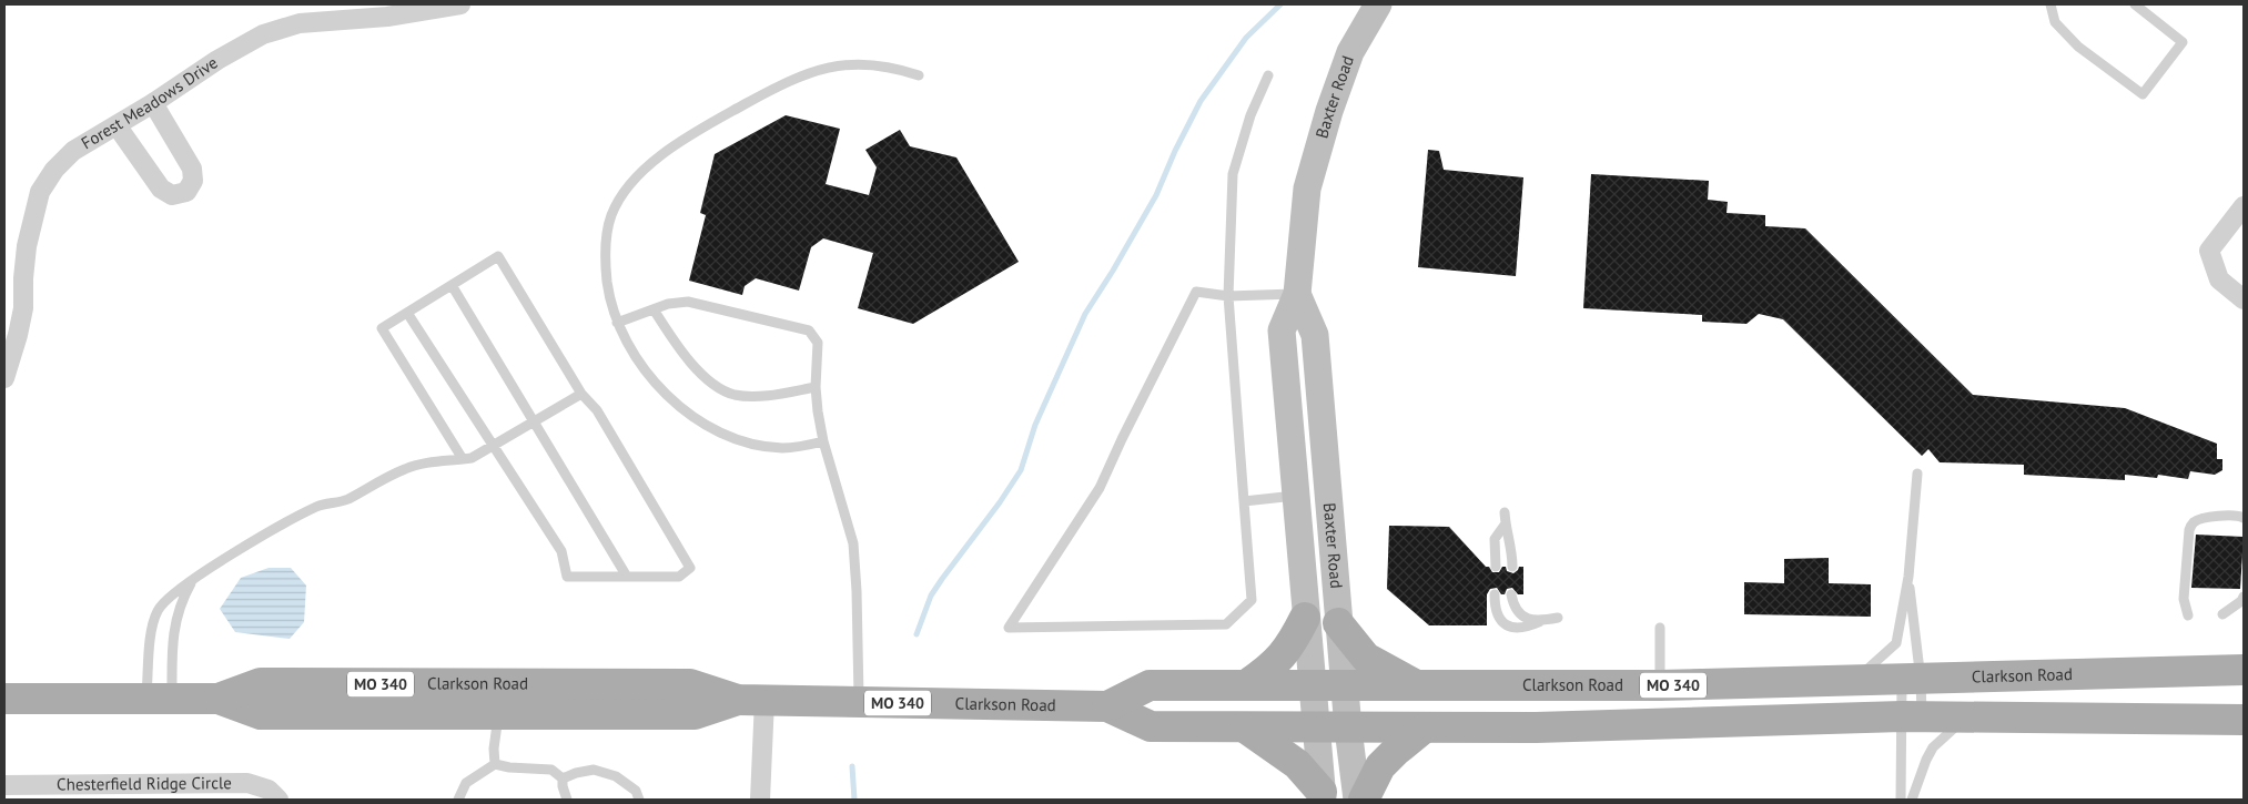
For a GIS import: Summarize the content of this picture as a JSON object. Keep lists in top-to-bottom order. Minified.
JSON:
{"streets":{"main road":["Baxter Road","Clarkson Road","MO 340"],"street":["Forest Meadows Drive","Chesterfield Ridge Circle"]},"crossings":[["Baxter Road","Clarkson Road"]]}
